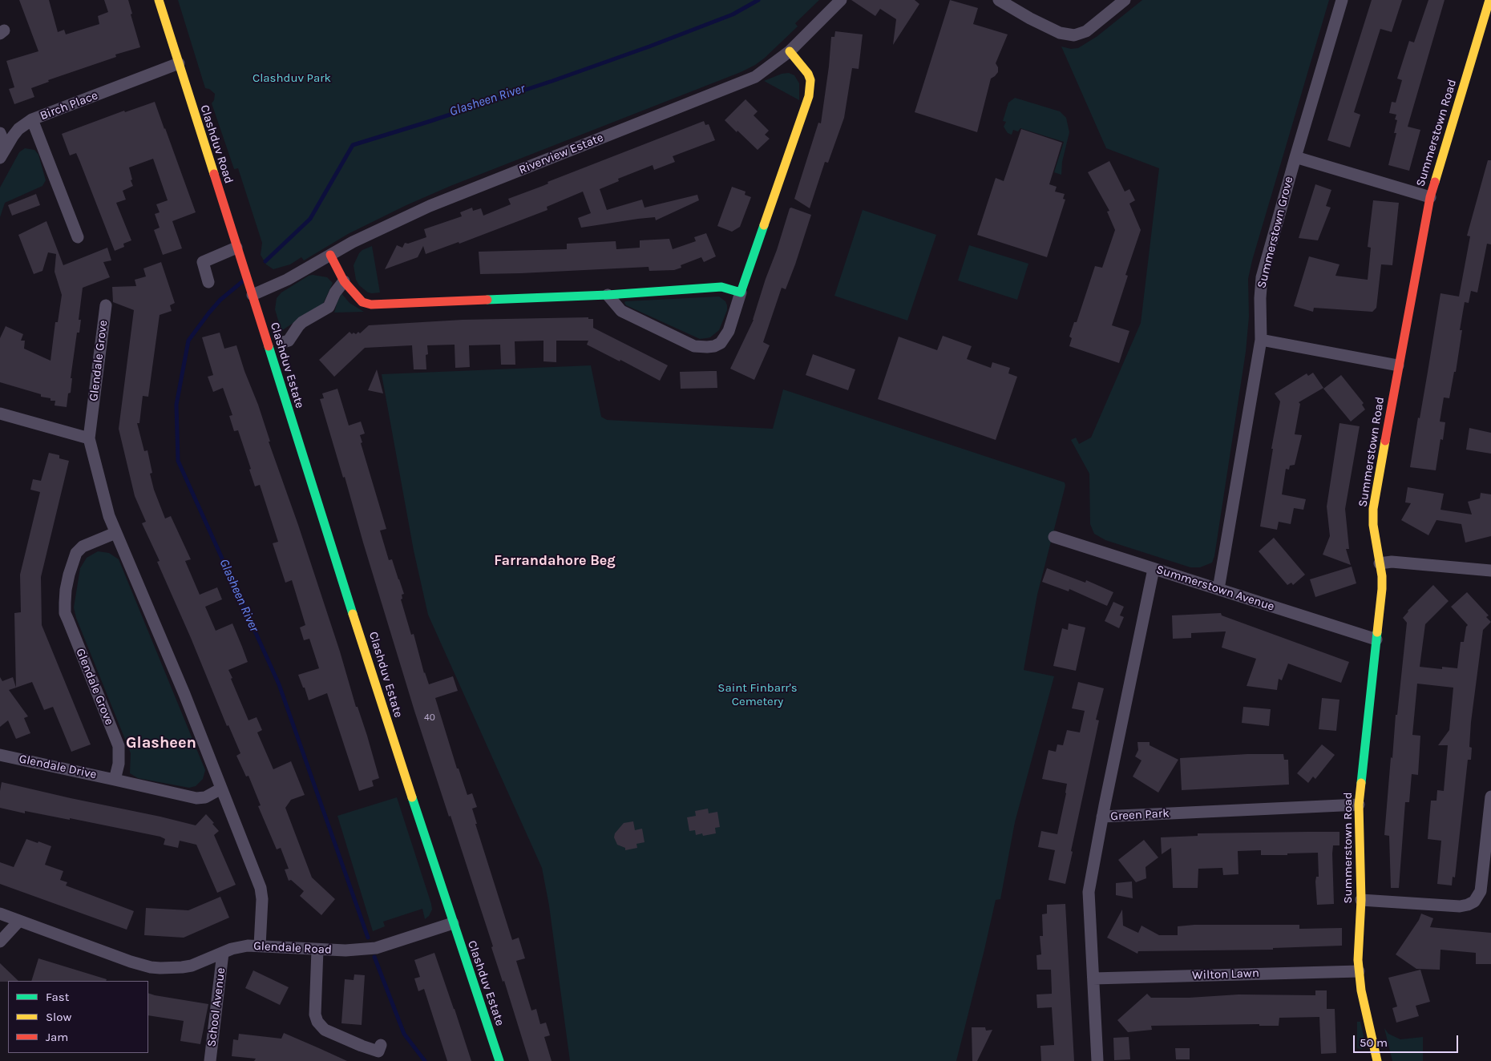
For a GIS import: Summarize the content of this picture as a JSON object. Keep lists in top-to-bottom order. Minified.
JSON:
{"streets":{"street":["Birch Place","Summerstown Road","Clashduv Road","Riverview Estate","Summerstown Grove","Glendale Grove","Clashduv Estate","Summerstown Avenue","Glendale Drive","Green Park","Glendale Road","Wilton Lawn","School Avenue"]},"crossings":[["Birch Place","Clashduv Road"],["Summerstown Road","Summerstown Avenue"],["Summerstown Road","Green Park"],["Summerstown Road","Wilton Lawn"],["Clashduv Road","Riverview Estate"],["Clashduv Road","Clashduv Estate"],["Riverview Estate","Clashduv Estate"],["Summerstown Grove","Summerstown Avenue"],["Glendale Grove","Glendale Drive"],["Glendale Grove","Glendale Road"],["Clashduv Estate","Glendale Road"],["Summerstown Avenue","Green Park"],["Glendale Road","School Avenue"]],"districts":["Farrandahore Beg","Glasheen"],"water":["Glasheen River"],"parks":["Clashduv Park","Saint Finbarr's Cemetery"],"house_numbers":["40"],"legend":["Fast","Slow","Jam"],"scale_bar":"50 m"}
